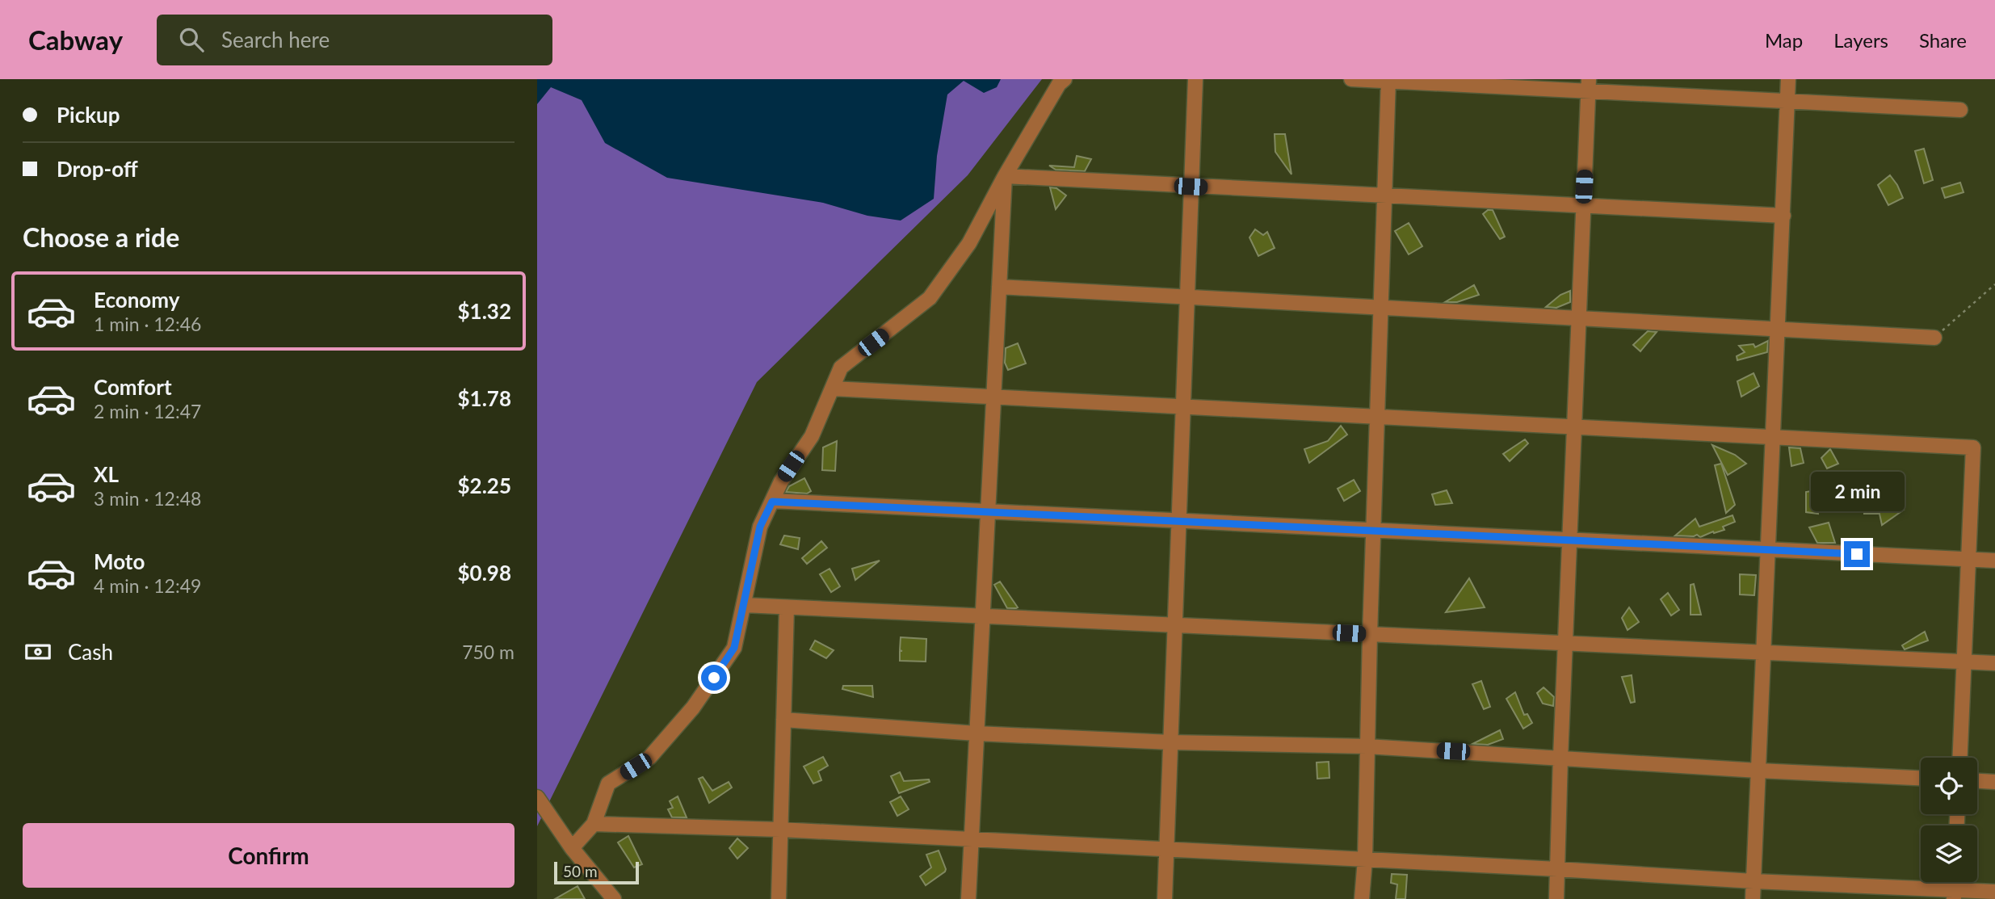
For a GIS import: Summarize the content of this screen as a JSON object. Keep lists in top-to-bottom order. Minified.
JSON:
{"scale_bar":"50 m","page":{"header":"Cabway","search":"Search here","nav":["Map","Layers","Share"],"banner":["Pickup","Drop-off"],"heading":"Choose a ride","list":[{"name":"Economy","note":"1 min · 12:46","value":"$1.32"},{"name":"Comfort","note":"2 min · 12:47","value":"$1.78"},{"name":"XL","note":"3 min · 12:48","value":"$2.25"},{"name":"Moto","note":"4 min · 12:49","value":"$0.98"}],"bubble":"2 min","pay":["Cash","750 m"],"buttons":"Confirm","scale":"50 m"}}
